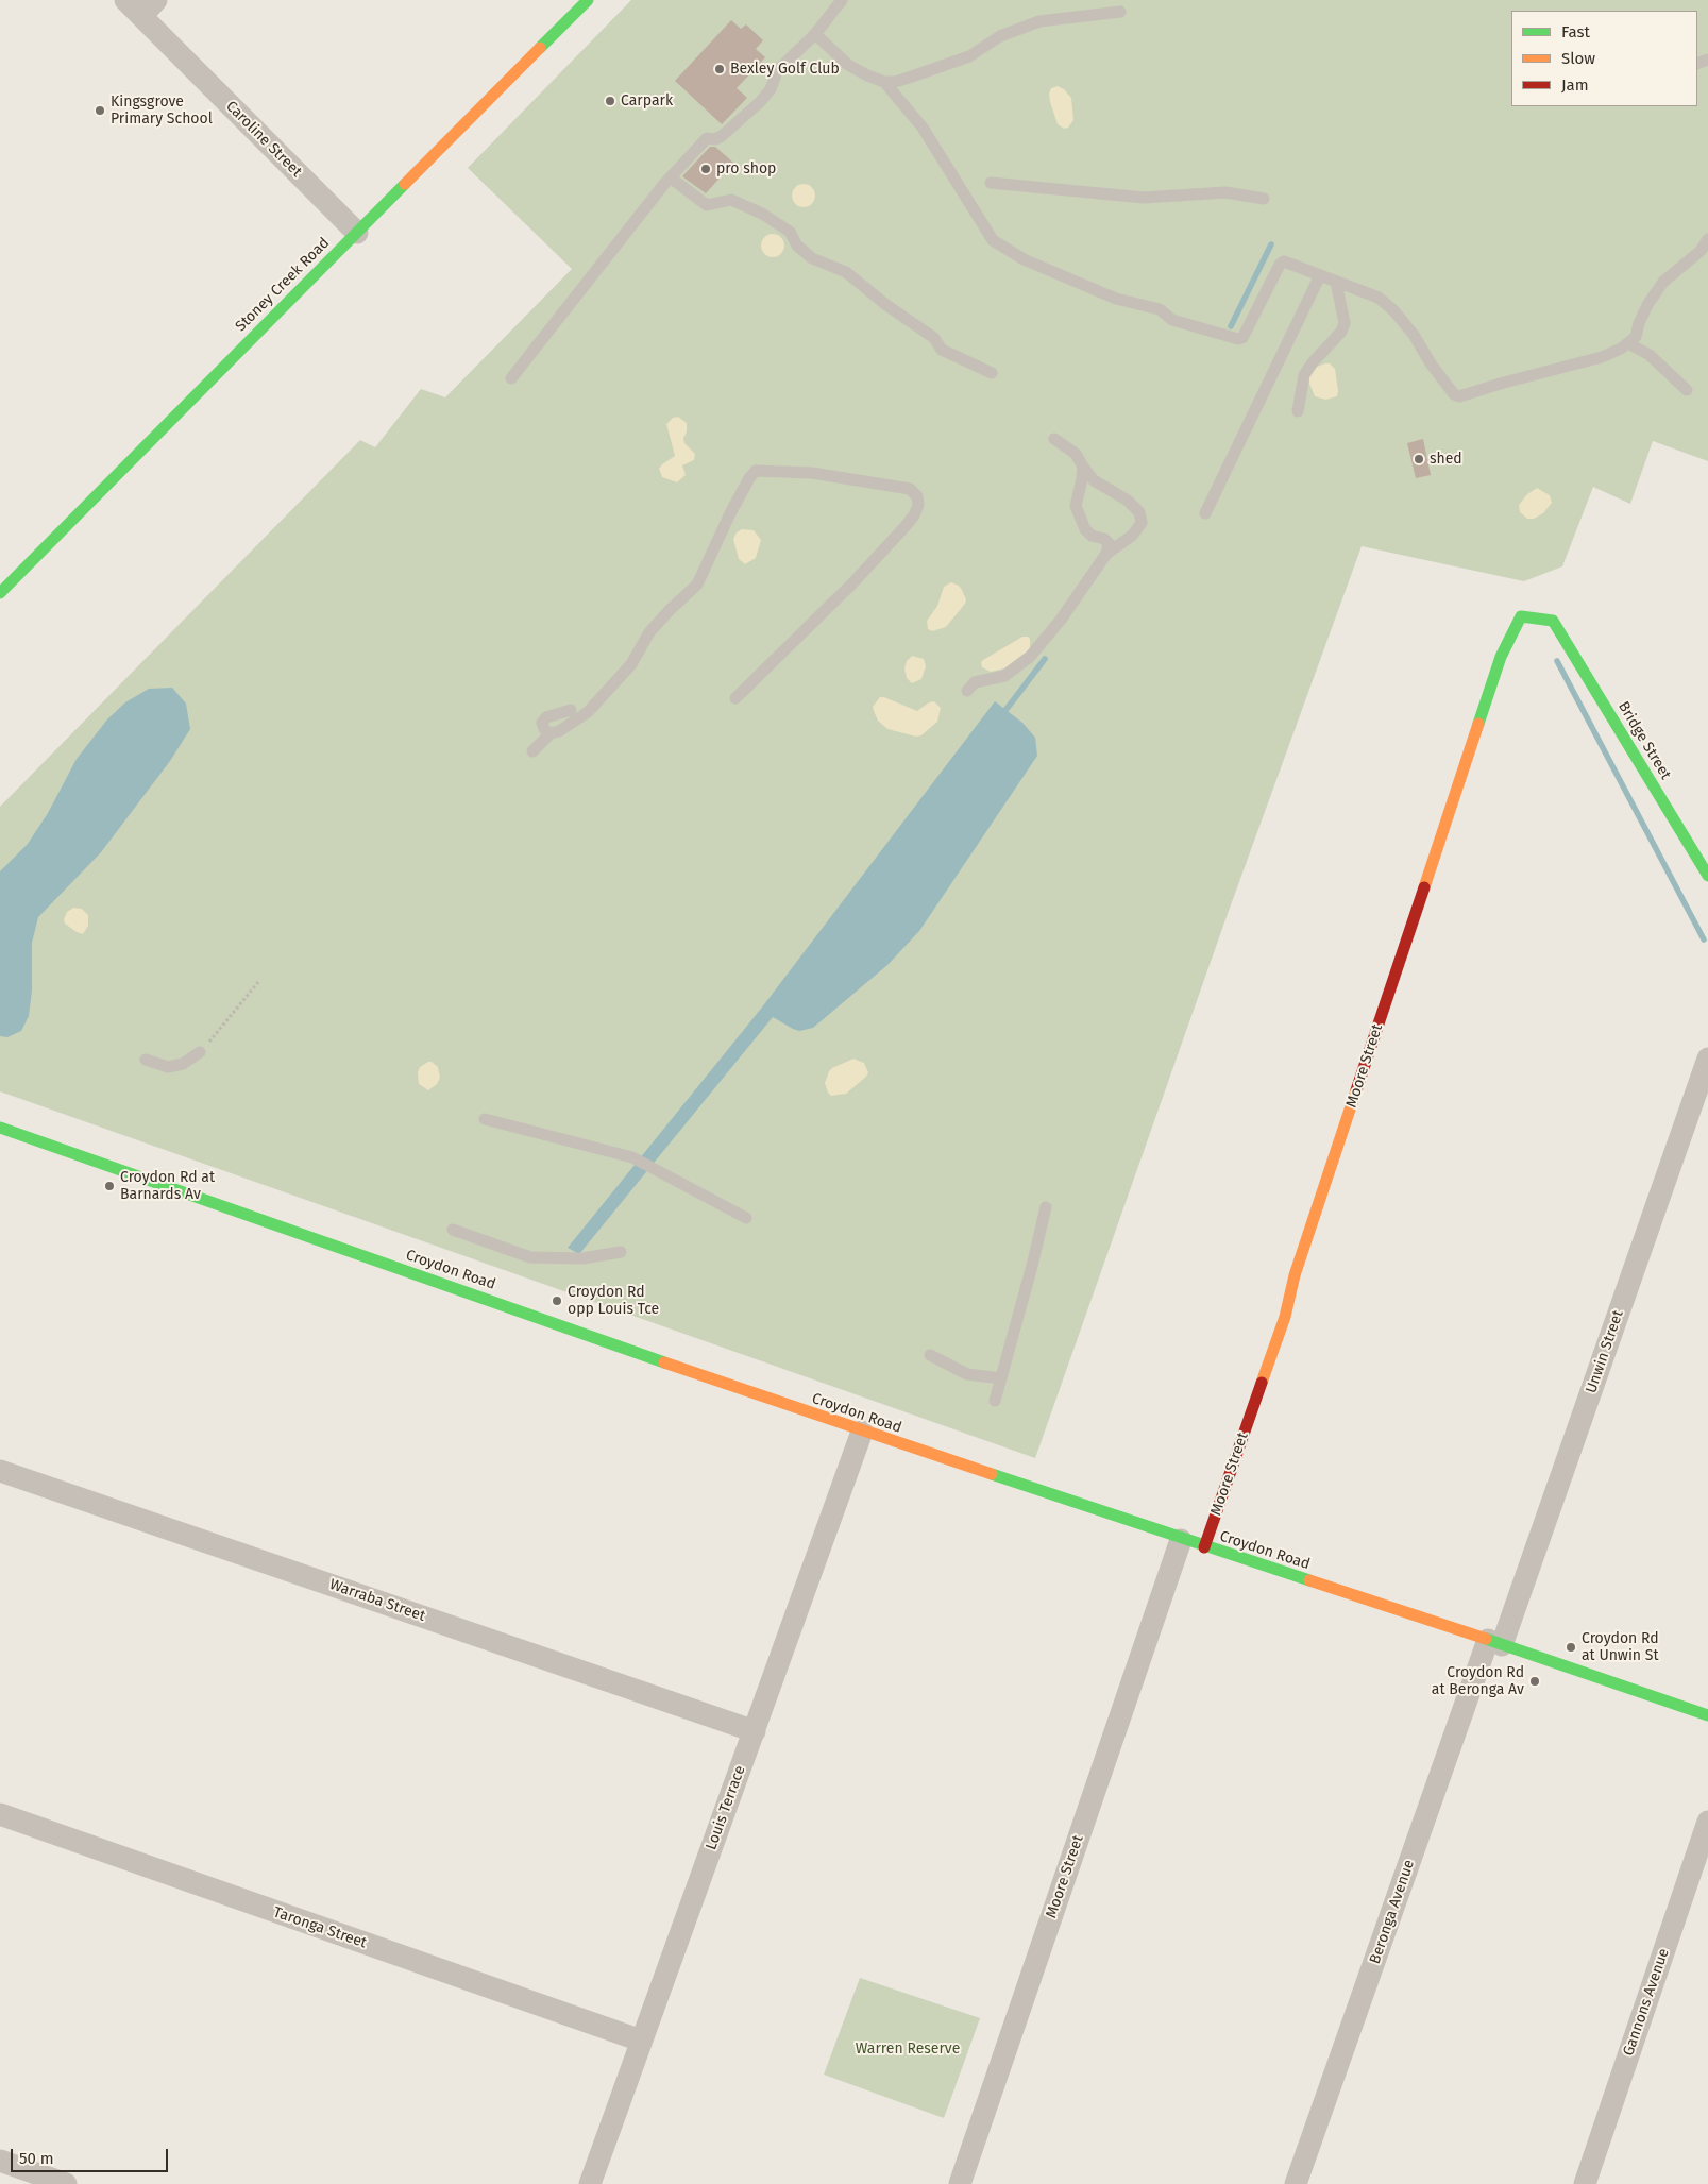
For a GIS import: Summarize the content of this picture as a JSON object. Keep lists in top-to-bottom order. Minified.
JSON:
{"streets":{"main road":["Stoney Creek Road","Bridge Street","Moore Street","Croydon Road"],"street":["Caroline Street","Unwin Street","Warraba Street","Louis Terrace","Beronga Avenue","Taronga Street","Gannons Avenue"]},"crossings":[["Caroline Street","Stoney Creek Road"],["Bridge Street","Moore Street"],["Moore Street","Croydon Road"],["Croydon Road","Unwin Street"],["Croydon Road","Louis Terrace"],["Croydon Road","Beronga Avenue"],["Unwin Street","Beronga Avenue"],["Warraba Street","Louis Terrace"],["Louis Terrace","Taronga Street"]],"parks":["Warren Reserve"],"places":["Bexley Golf Club","Carpark","Kingsgrove Primary School","pro shop","shed","Croydon Rd at Barnards Av","Croydon Rd opp Louis Tce","Croydon Rd at Unwin St","Croydon Rd at Beronga Av"],"legend":["Fast","Slow","Jam"],"scale_bar":"50 m"}
